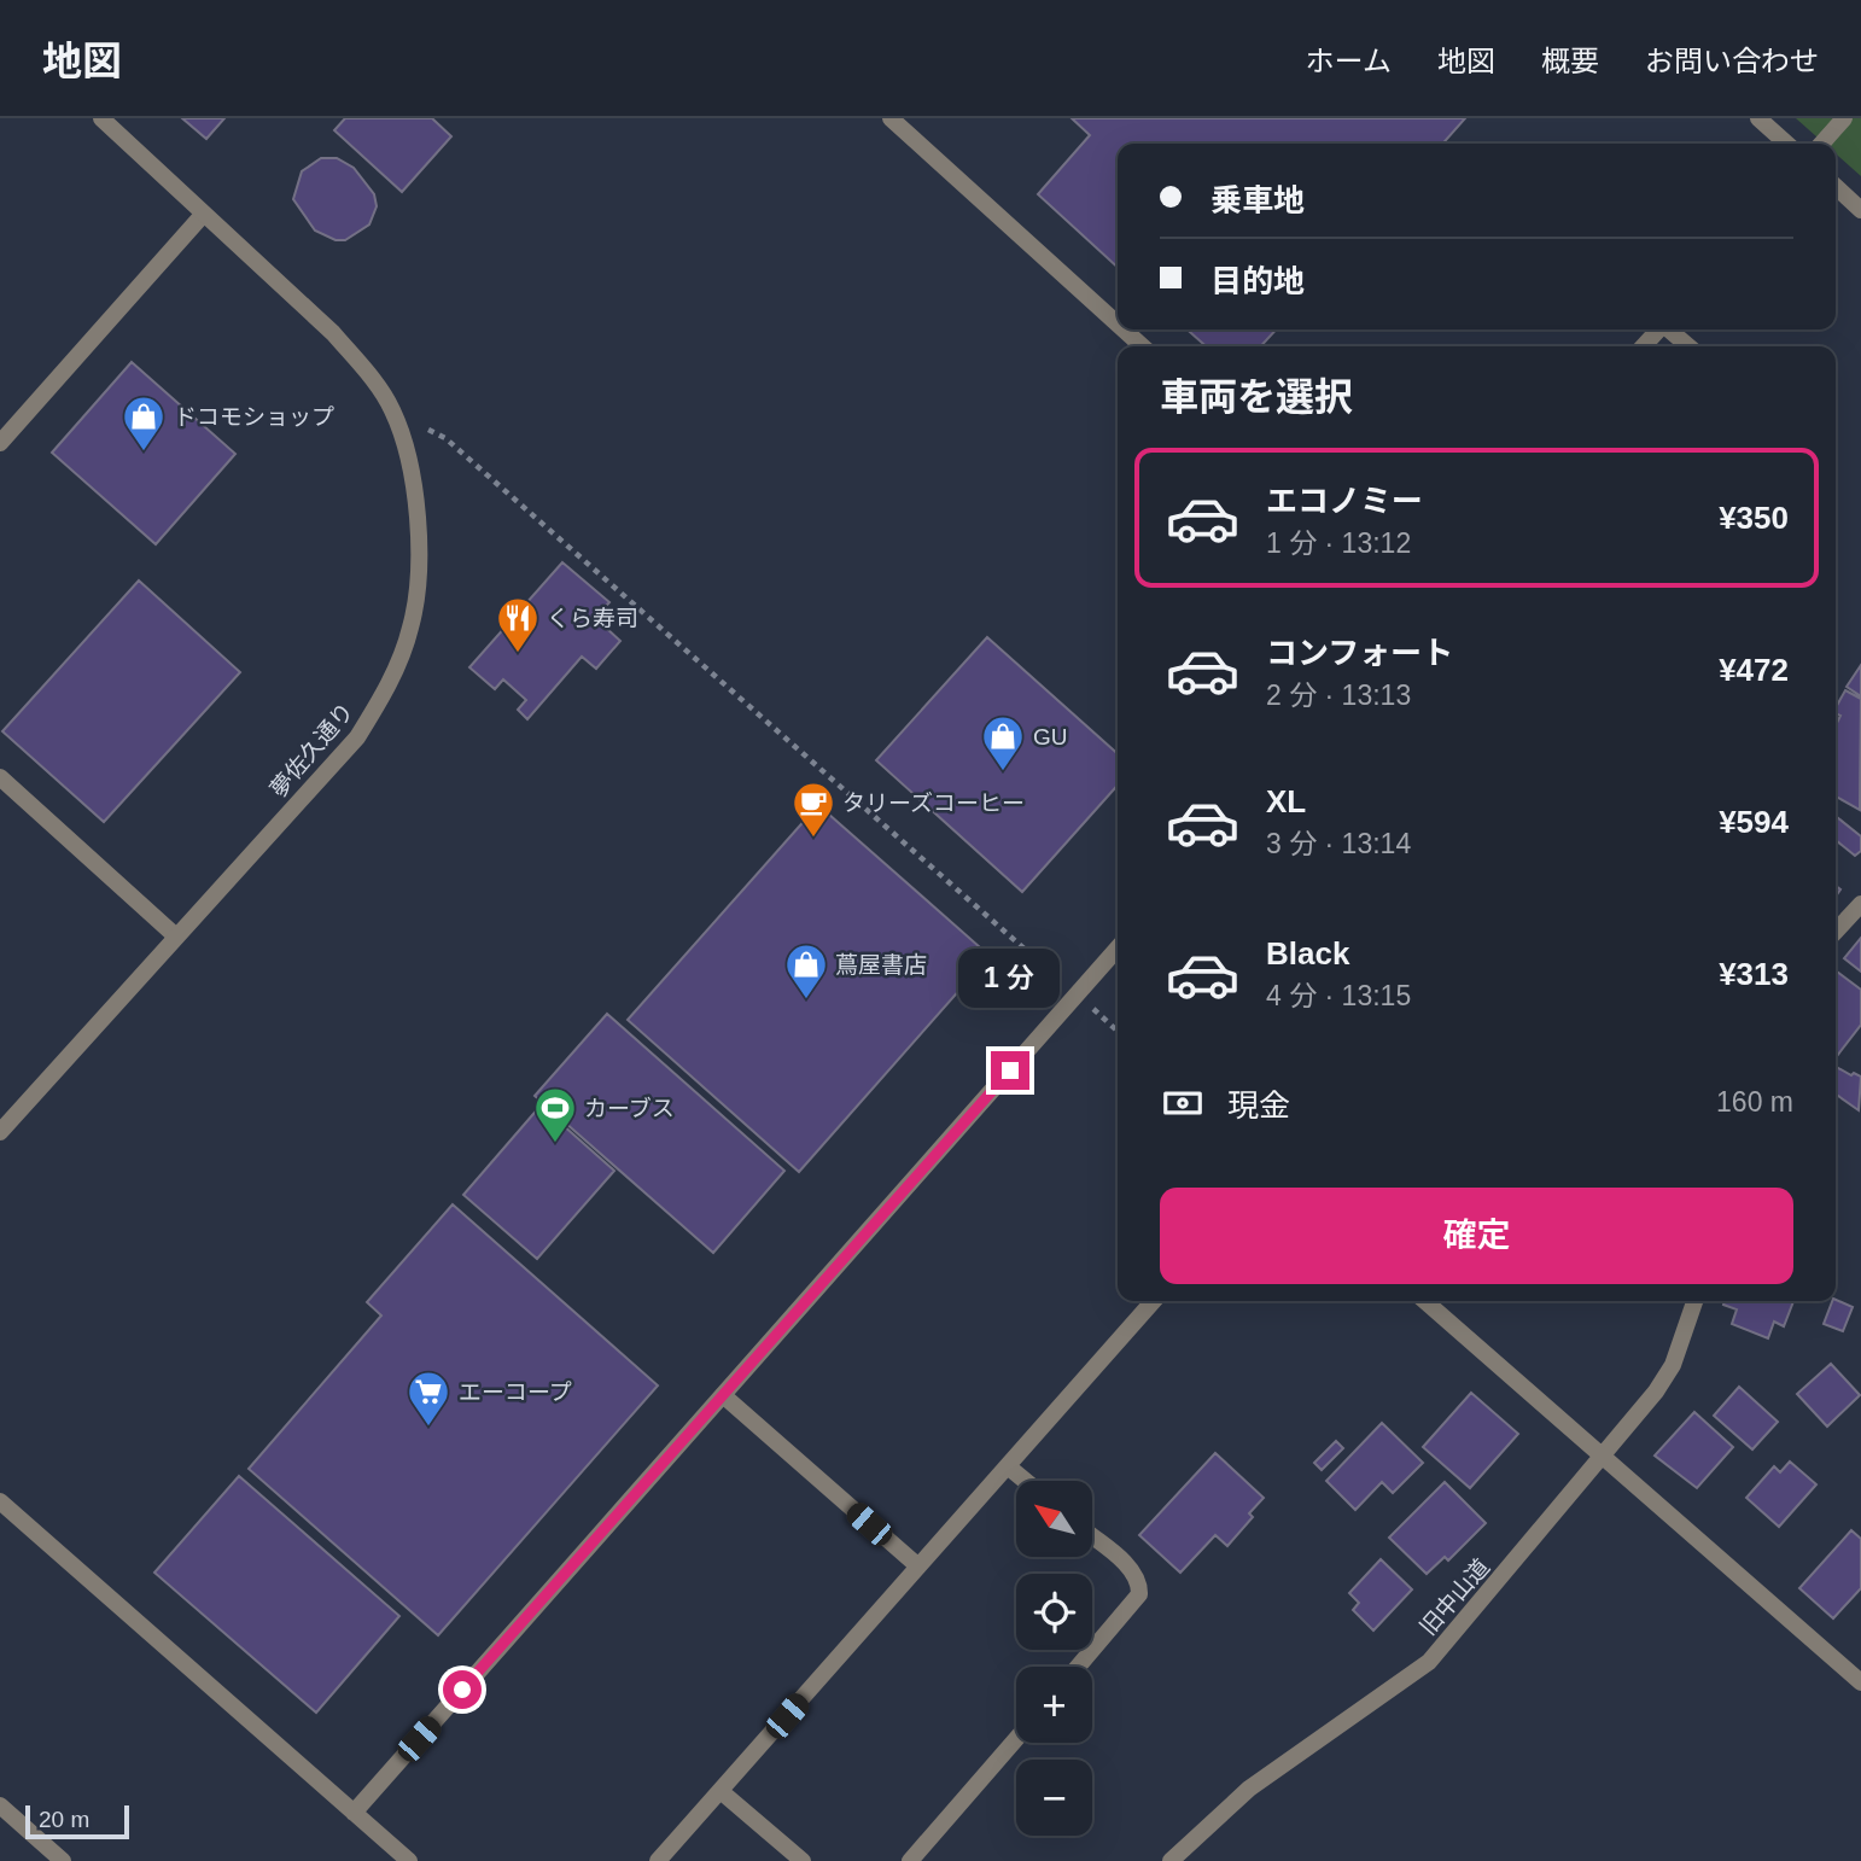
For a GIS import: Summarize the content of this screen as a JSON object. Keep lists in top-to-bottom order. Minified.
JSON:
{"streets":{"street":["夢佐久通り","旧中山道"]},"places":{"shop":["ドコモショップ","GU","蔦屋書店"],"restaurant":["くら寿司"],"cafe":["タリーズコーヒー"],"sports":["カーブス"],"supermarket":["エーコープ"]},"scale_bar":"20 m","north":"top left","page":{"header":"地図","nav":["ホーム","地図","概要","お問い合わせ"],"banner":["乗車地","目的地"],"heading":"車両を選択","list":[{"name":"エコノミー","note":"1 分 · 13:12","value":"¥350"},{"name":"コンフォート","note":"2 分 · 13:13","value":"¥472"},{"name":"XL","note":"3 分 · 13:14","value":"¥594"},{"name":"Black","note":"4 分 · 13:15","value":"¥313"}],"bubble":"1 分","pay":["現金","160 m"],"buttons":"確定","map_buttons":["+","−"],"scale":"20 m"}}
